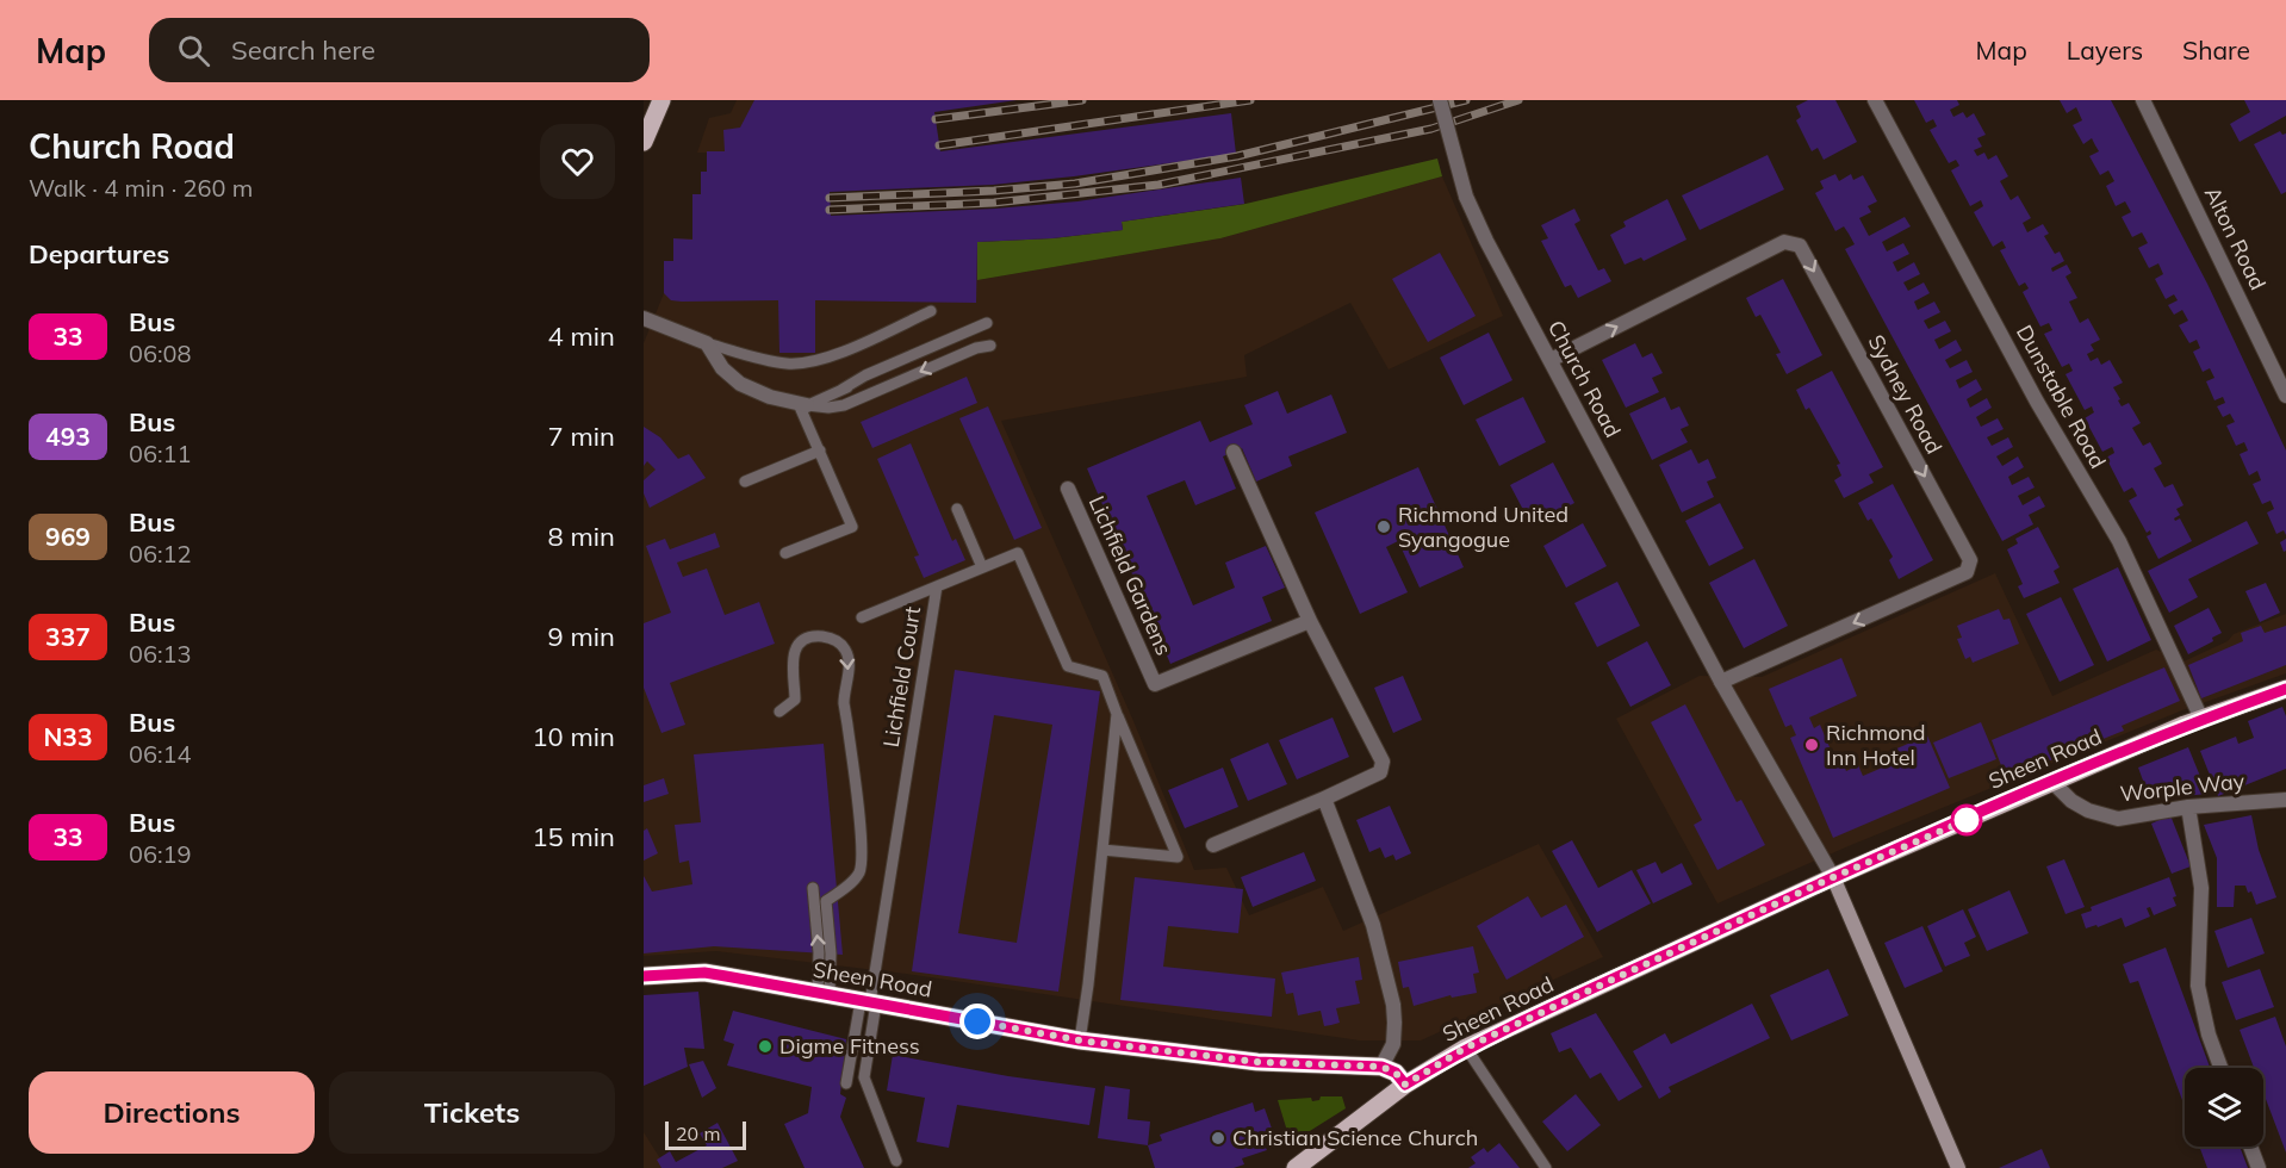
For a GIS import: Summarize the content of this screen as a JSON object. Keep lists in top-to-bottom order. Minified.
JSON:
{"streets":{"main road":["Church Road","Sheen Road"],"street":["Alton Road","Sydney Road","Dunstable Road","Lichfield Gardens","Worple Way"],"lane":["Lichfield Court"]},"crossings":[["Church Road","Sydney Road"],["Church Road","Sheen Road"],["Dunstable Road","Sheen Road"],["Lichfield Court","Sheen Road"],["Sheen Road","Worple Way"]],"places":["Richmond United Syangogue","Richmond Inn Hotel","Digme Fitness","Christian Science Church"],"lines":["bus line 33"],"scale_bar":"20 m","page":{"header":"Map","search":"Search here","nav":["Map","Layers","Share"],"heading":[["Church Road","Walk · 4 min · 260 m"],"Departures"],"list":[{"mark":"33","name":"Bus","note":"06:08","value":"4 min"},{"mark":"493","name":"Bus","note":"06:11","value":"7 min"},{"mark":"969","name":"Bus","note":"06:12","value":"8 min"},{"mark":"337","name":"Bus","note":"06:13","value":"9 min"},{"mark":"N33","name":"Bus","note":"06:14","value":"10 min"},{"mark":"33","name":"Bus","note":"06:19","value":"15 min"}],"buttons":["Directions","Tickets"],"scale":"20 m"}}
